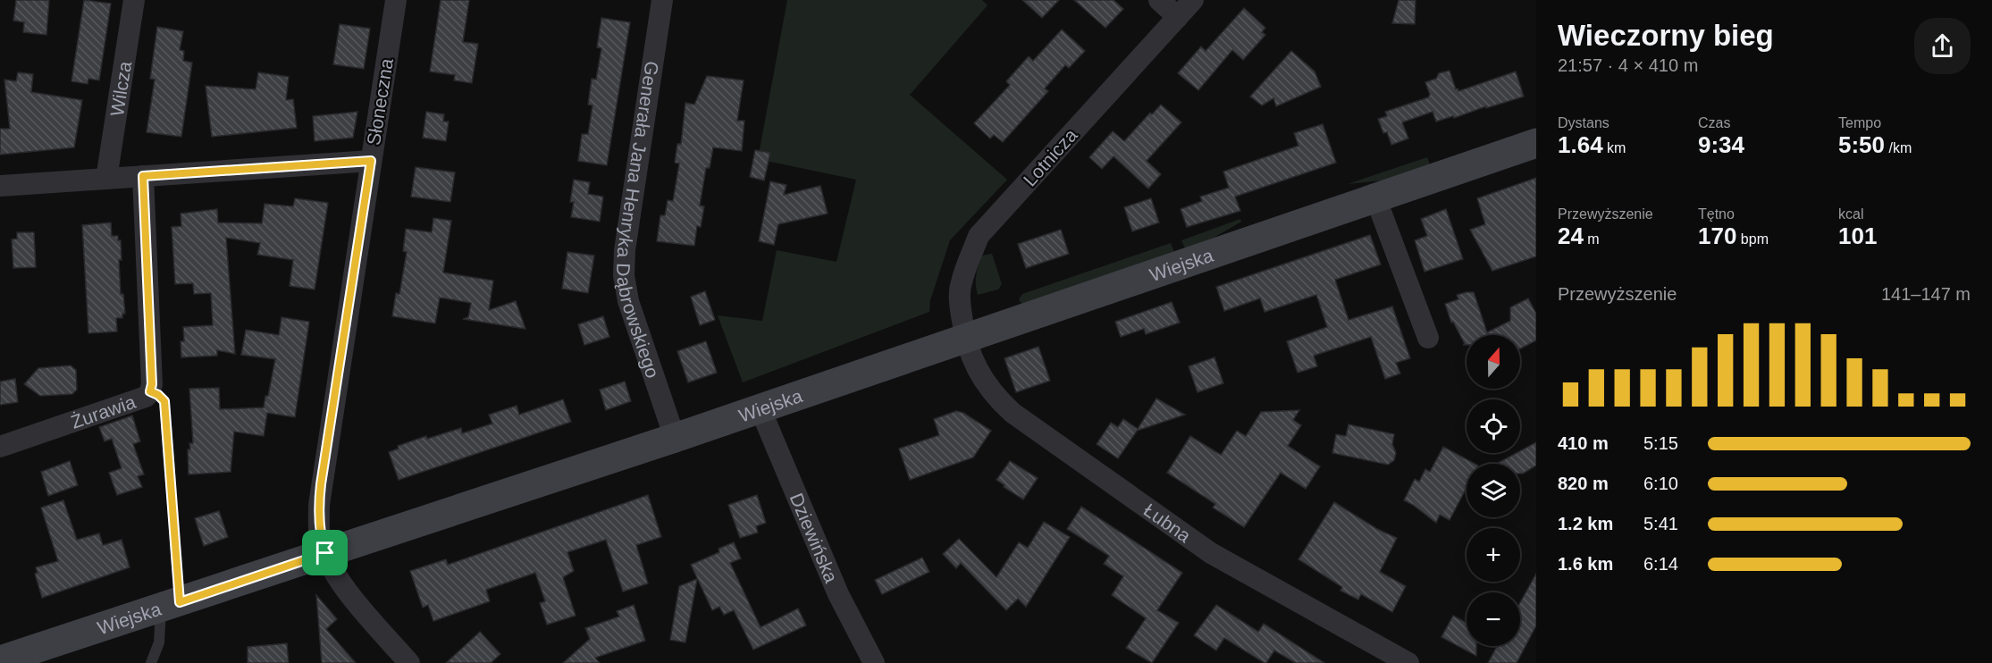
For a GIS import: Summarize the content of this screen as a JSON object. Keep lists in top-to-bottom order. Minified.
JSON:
{"streets":{"street":["Wilcza","Słoneczna","Lotnicza","Generała Jana Henryka Dąbrowskiego","Wiejska","Żurawia","Łubna","Dziewińska"]},"crossings":[["Słoneczna","Wiejska"],["Lotnicza","Wiejska"],["Lotnicza","Łubna"],["Generała Jana Henryka Dąbrowskiego","Wiejska"],["Wiejska","Łubna"],["Wiejska","Dziewińska"]],"north":"top","page":{"heading":["Wieczorny bieg","21:57 · 4 × 410 m"],"stats":[["Dystans","1.64 km"],["Czas","9:34"],["Tempo","5:50 /km"],["Przewyższenie","24 m"],["Tętno","170 bpm"],["kcal","101"]],"chart":["Przewyższenie","141–147 m"],"map_buttons":["+","−"],"list":[{"name":"410 m","note":"5:15"},{"name":"820 m","note":"6:10"},{"name":"1.2 km","note":"5:41"},{"name":"1.6 km","note":"6:14"}]}}
